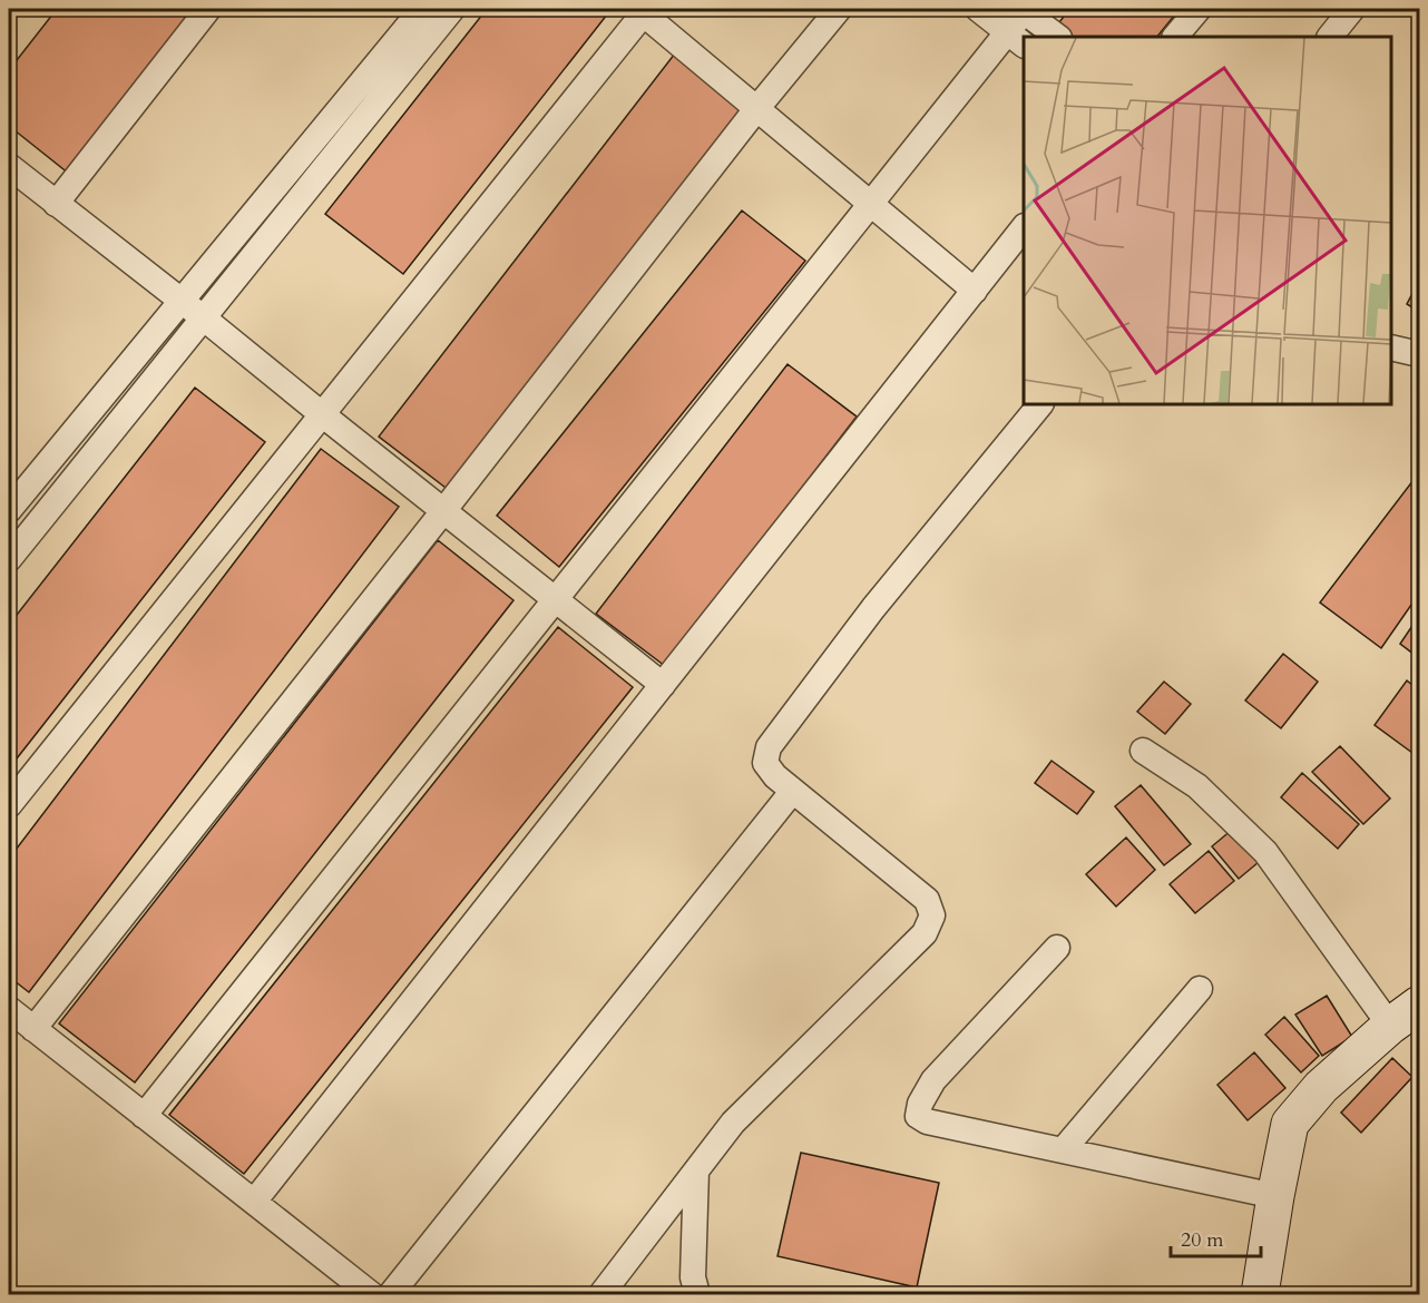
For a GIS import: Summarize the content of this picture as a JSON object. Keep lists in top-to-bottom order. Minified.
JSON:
{"scale_bar":"20 m"}
